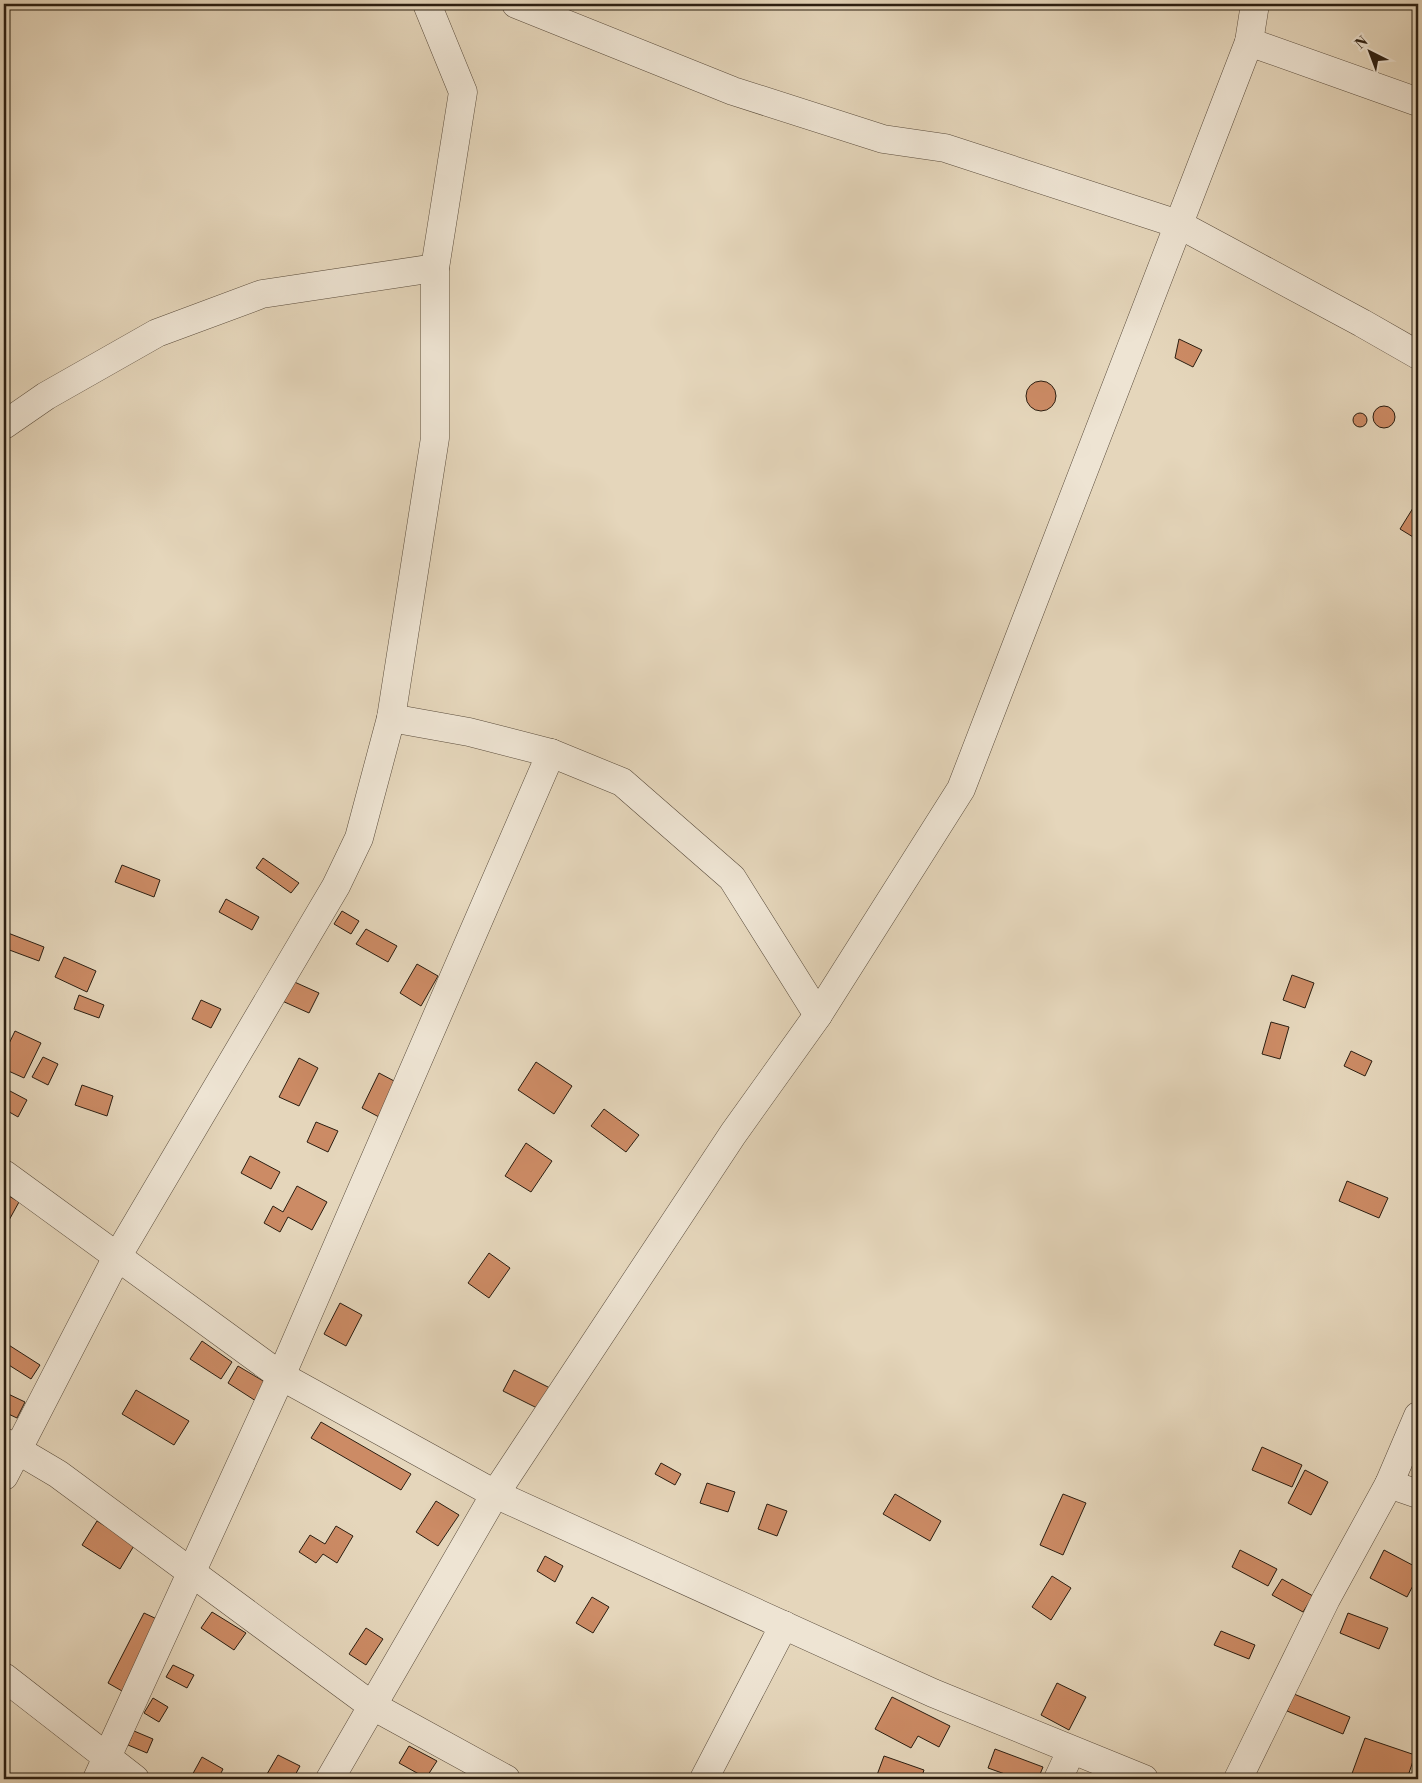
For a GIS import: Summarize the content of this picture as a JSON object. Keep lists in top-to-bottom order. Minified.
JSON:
{"north":"top left"}
